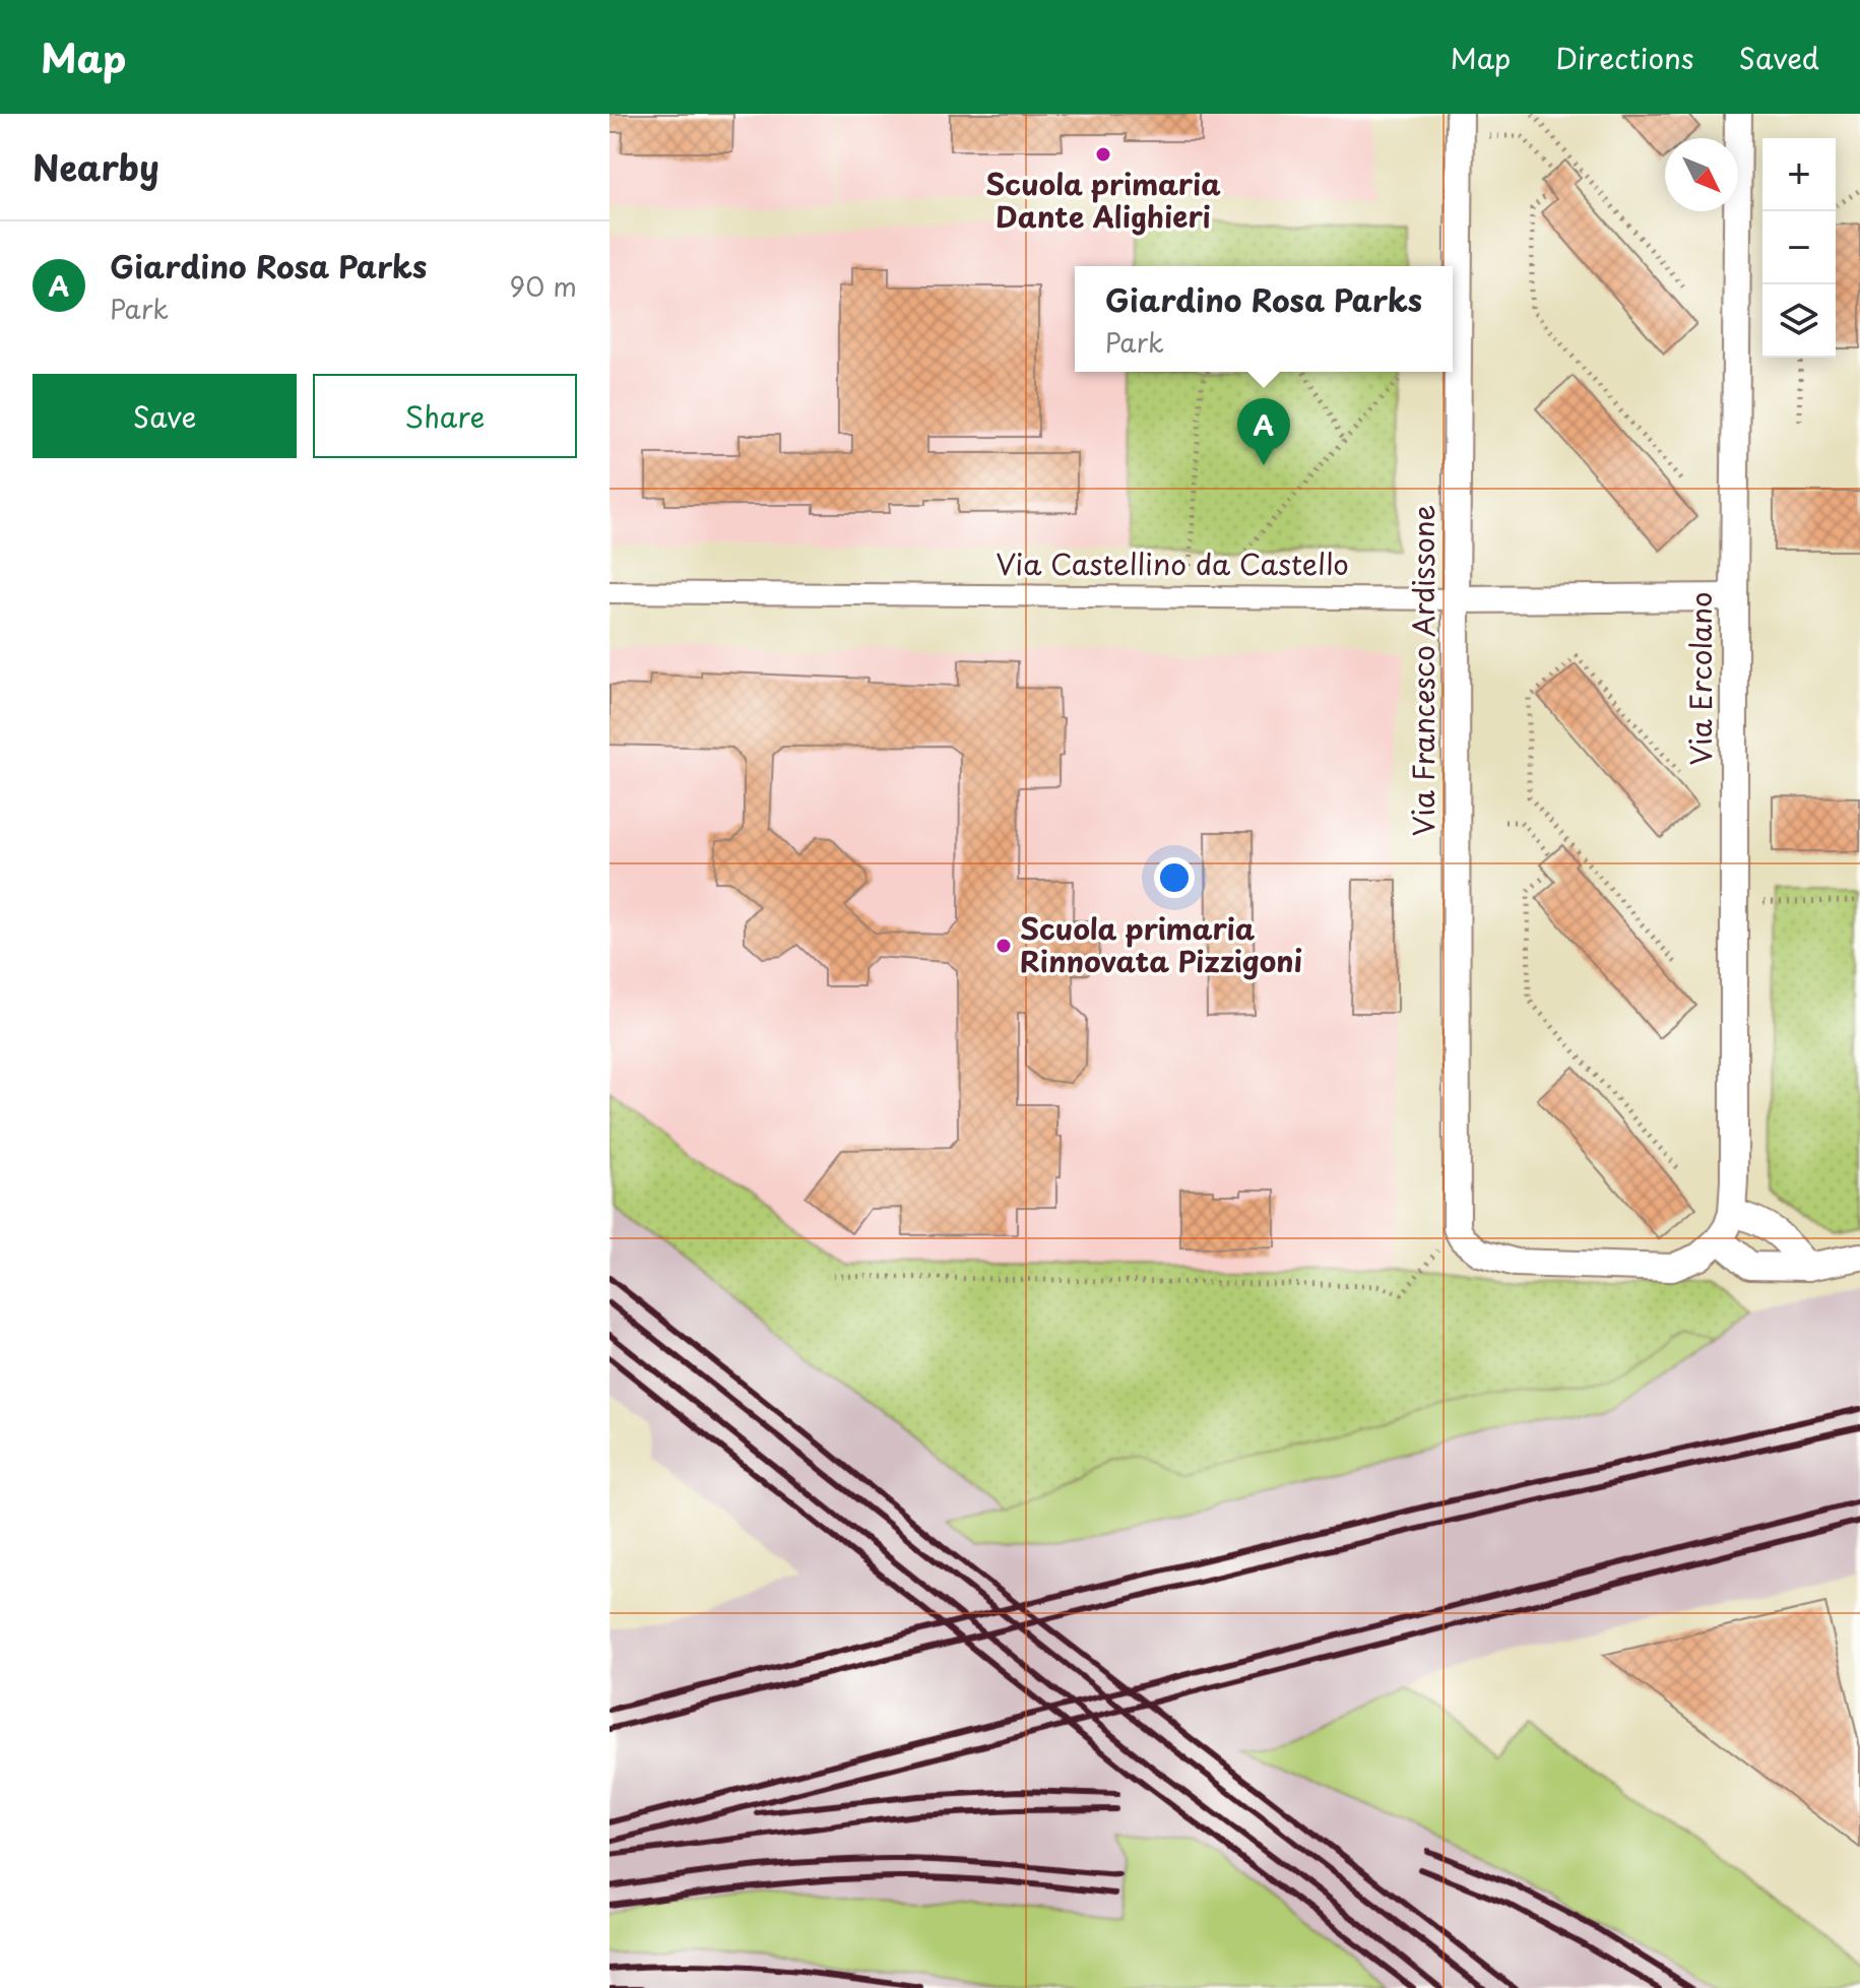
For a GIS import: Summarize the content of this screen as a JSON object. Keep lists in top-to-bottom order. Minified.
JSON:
{"streets":{"street":["Via Castellino da Castello","Via Francesco Ardissone","Via Ercolano"]},"crossings":[["Via Castellino da Castello","Via Francesco Ardissone"],["Via Castellino da Castello","Via Ercolano"]],"places":["Scuola primaria Dante Alighieri","Scuola primaria Rinnovata Pizzigoni"],"north":"bottom right","page":{"header":"Map","nav":["Map","Directions","Saved"],"heading":"Nearby","map_buttons":["+","−"],"list":[{"mark":"A","name":"Giardino Rosa Parks","note":"Park","value":"90 m"}],"popup":["Giardino Rosa Parks","Park"],"buttons":["Save","Share"],"pins":"A"}}
